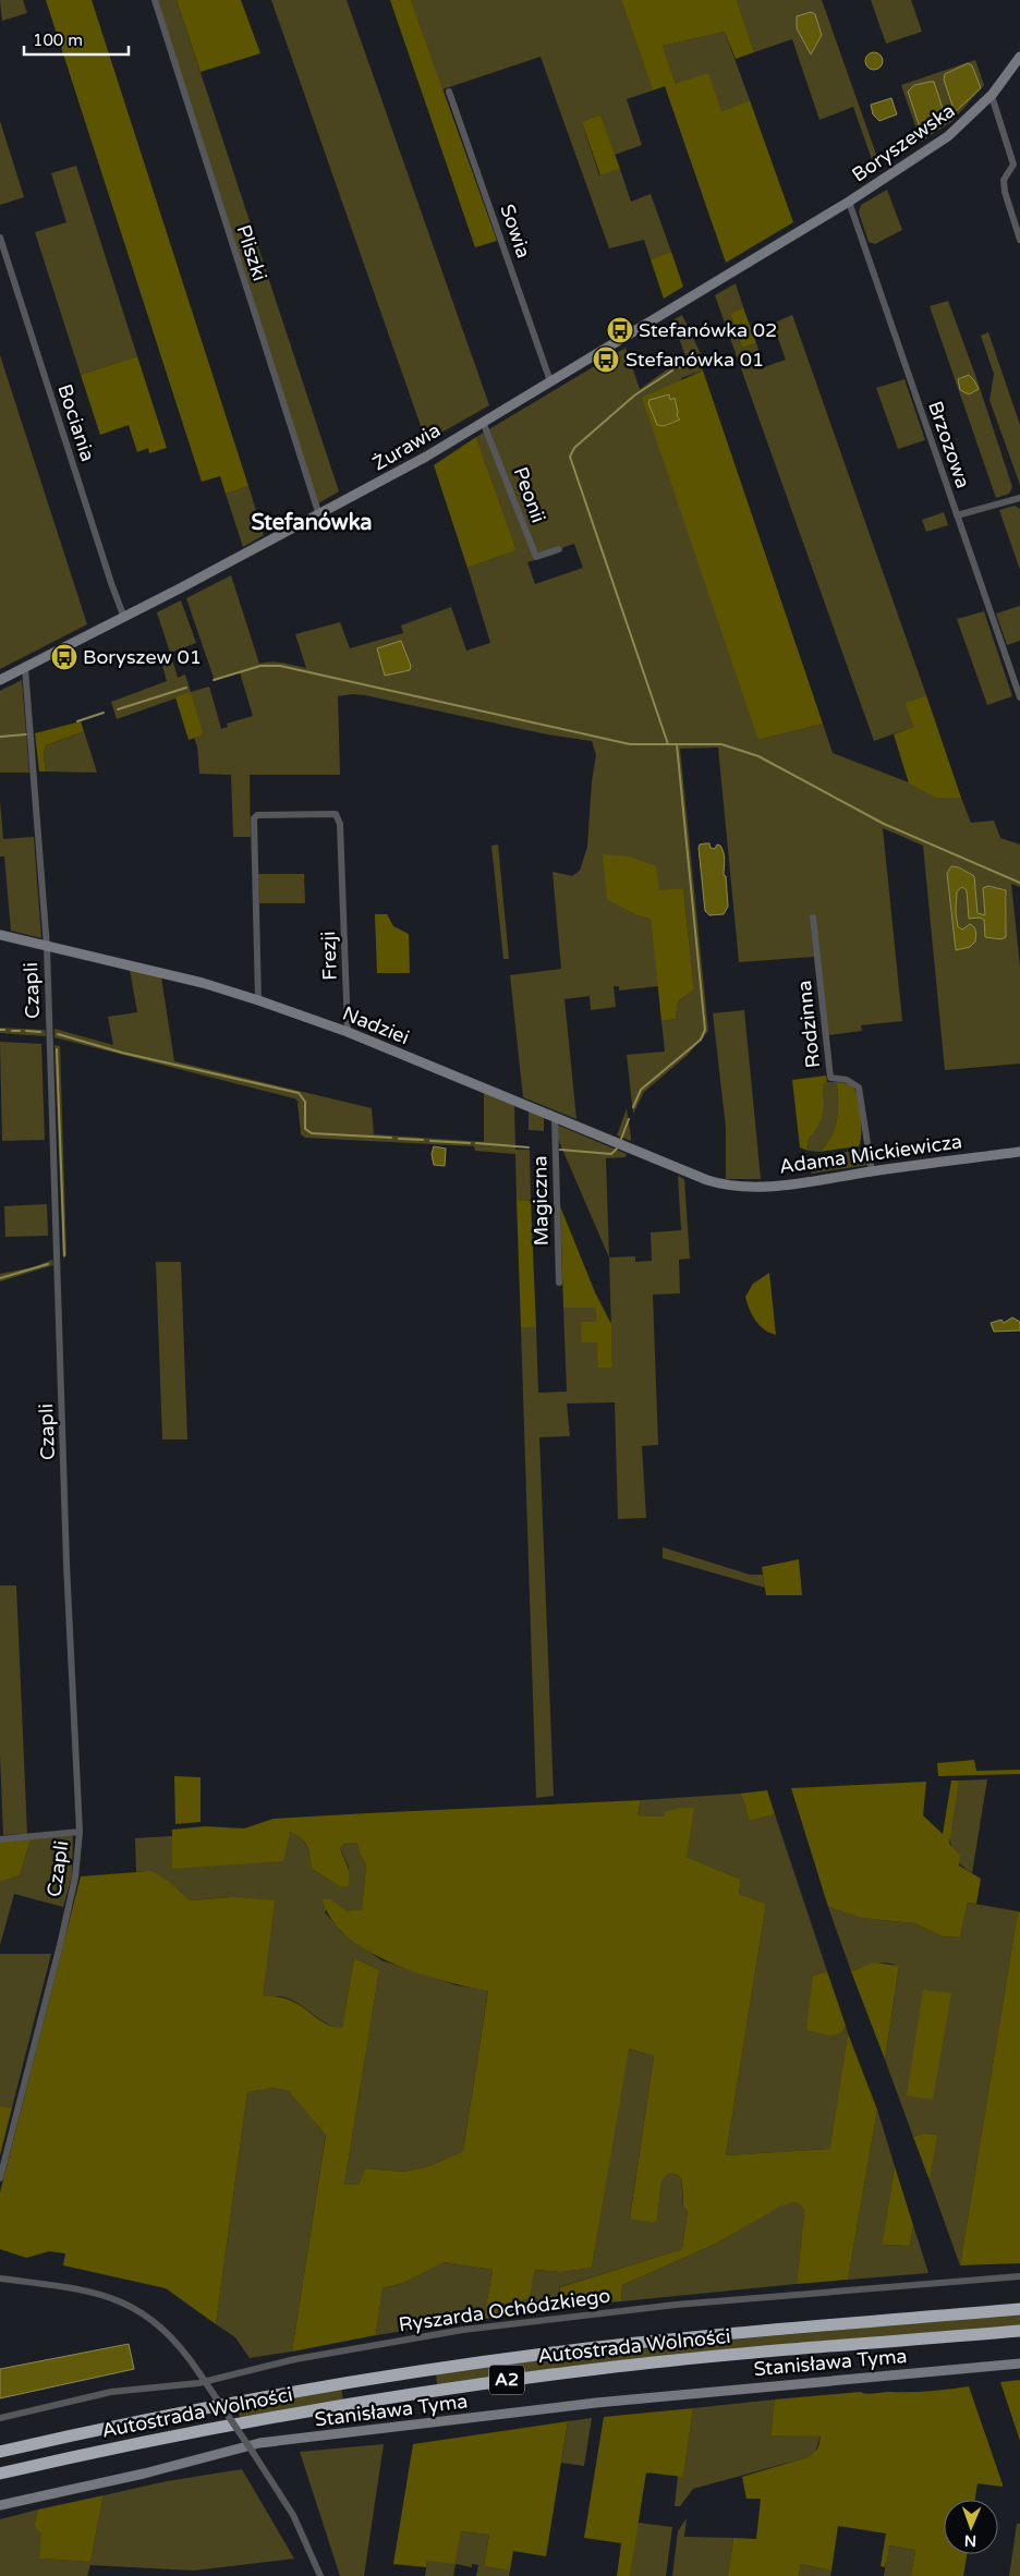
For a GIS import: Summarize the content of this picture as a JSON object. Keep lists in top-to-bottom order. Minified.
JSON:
{"streets":{"highway":["Autostrada Wolności","A2"],"street":["Boryszewska","Sowia","Pliszki","Bociania","Brzozowa","Żurawia","Peonii","Frezji","Czapli","Rodzinna","Nadziei","Adama Mickiewicza","Magiczna","Ryszarda Ochódzkiego","Stanisława Tyma"]},"crossings":[["Boryszewska","Brzozowa"],["Boryszewska","Żurawia"],["Sowia","Żurawia"],["Pliszki","Żurawia"],["Bociania","Żurawia"],["Żurawia","Peonii"],["Żurawia","Czapli"],["Frezji","Nadziei"],["Czapli","Nadziei"],["Rodzinna","Adama Mickiewicza"],["Nadziei","Adama Mickiewicza"],["Nadziei","Magiczna"]],"districts":["Stefanówka"],"places":{"bus stop":["Stefanówka 02","Stefanówka 01","Boryszew 01"]},"scale_bar":"100 m","north":"bottom"}
